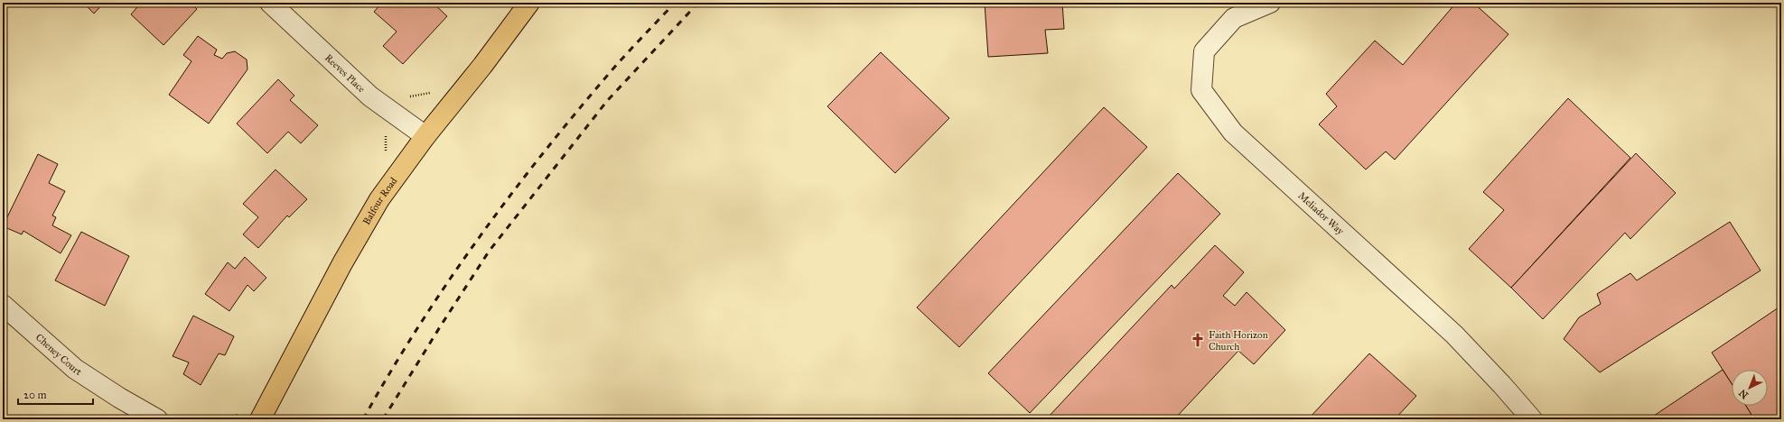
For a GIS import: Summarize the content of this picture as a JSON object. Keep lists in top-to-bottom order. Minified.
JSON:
{"streets":{"main road":["Balfour Road"],"street":["Reeves Place","Meliador Way","Cheney Court"]},"crossings":[["Reeves Place","Balfour Road"]],"places":{"church":["Faith Horizon Church"]},"scale_bar":"20 m","north":"bottom left"}
